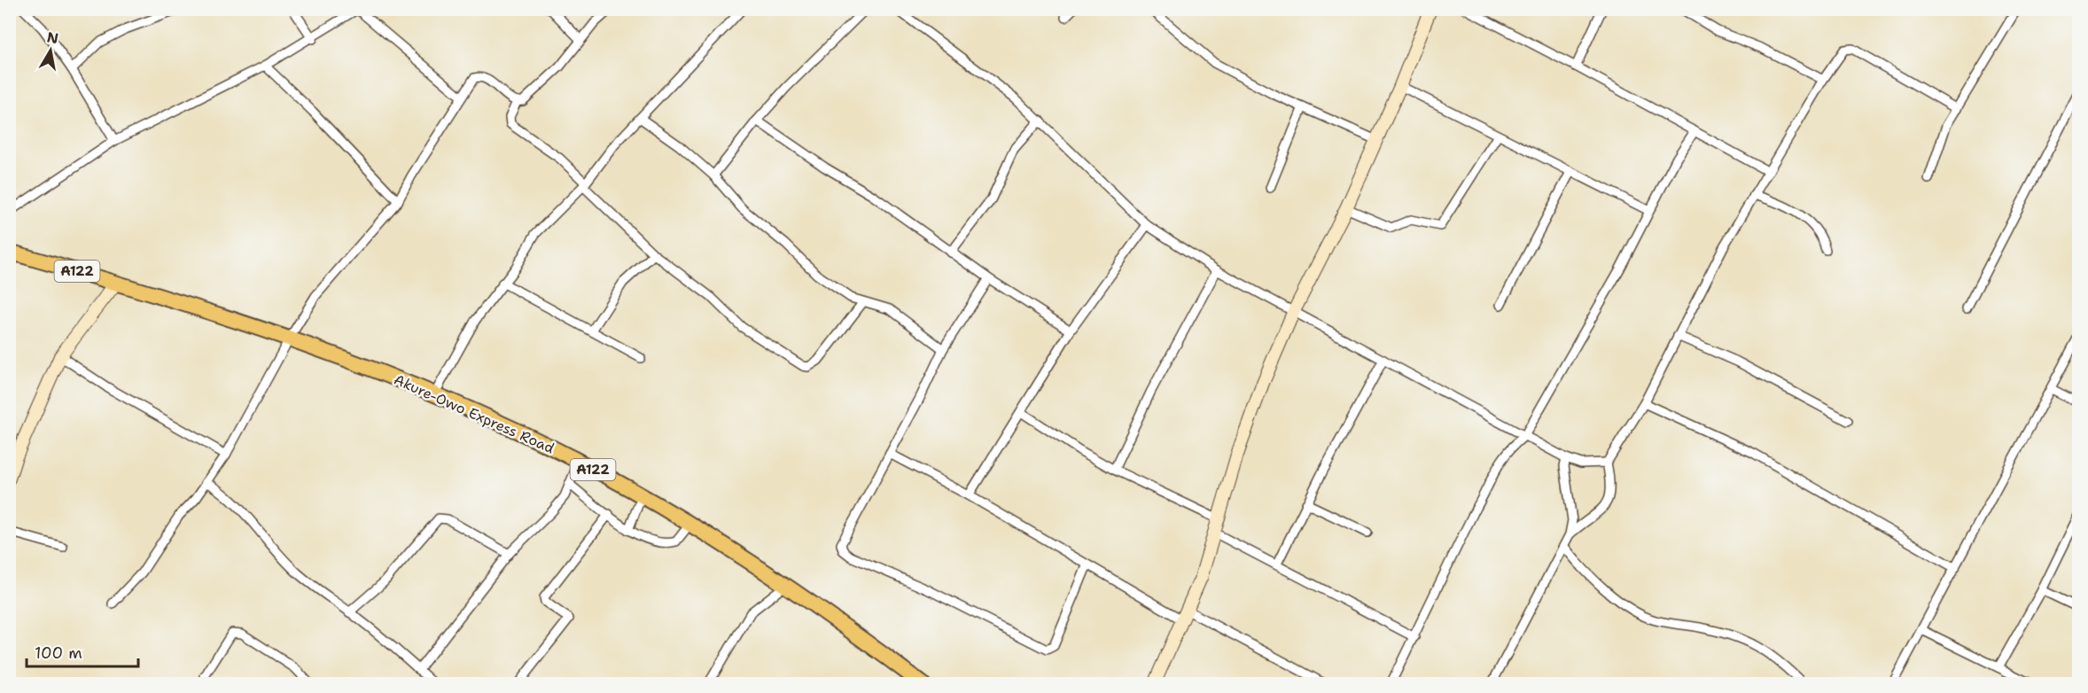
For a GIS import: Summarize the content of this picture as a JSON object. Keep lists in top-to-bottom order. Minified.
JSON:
{"streets":{"highway":["A122","Akure-Owo Express Road"]},"scale_bar":"100 m","north":"top"}
